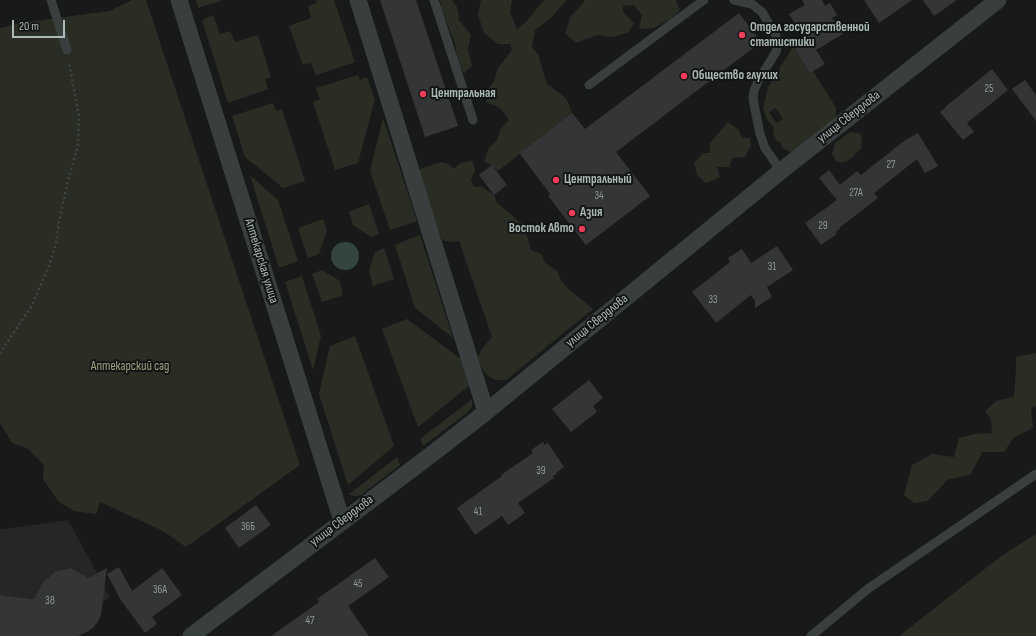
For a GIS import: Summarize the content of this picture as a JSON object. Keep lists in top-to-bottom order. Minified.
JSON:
{"streets":{"street":["улица Свердлова","Аптекарская улица"]},"crossings":[["улица Свердлова","Аптекарская улица"]],"parks":["Аптекарский сад"],"places":["Отдел государственной статистики","Общество глухих","Центральная","Центральный","Азия","Восток Авто"],"house_numbers":["25","27","27А","34","29","31","33","39","41","36Б","45","36А","38","47"],"scale_bar":"20 m"}
